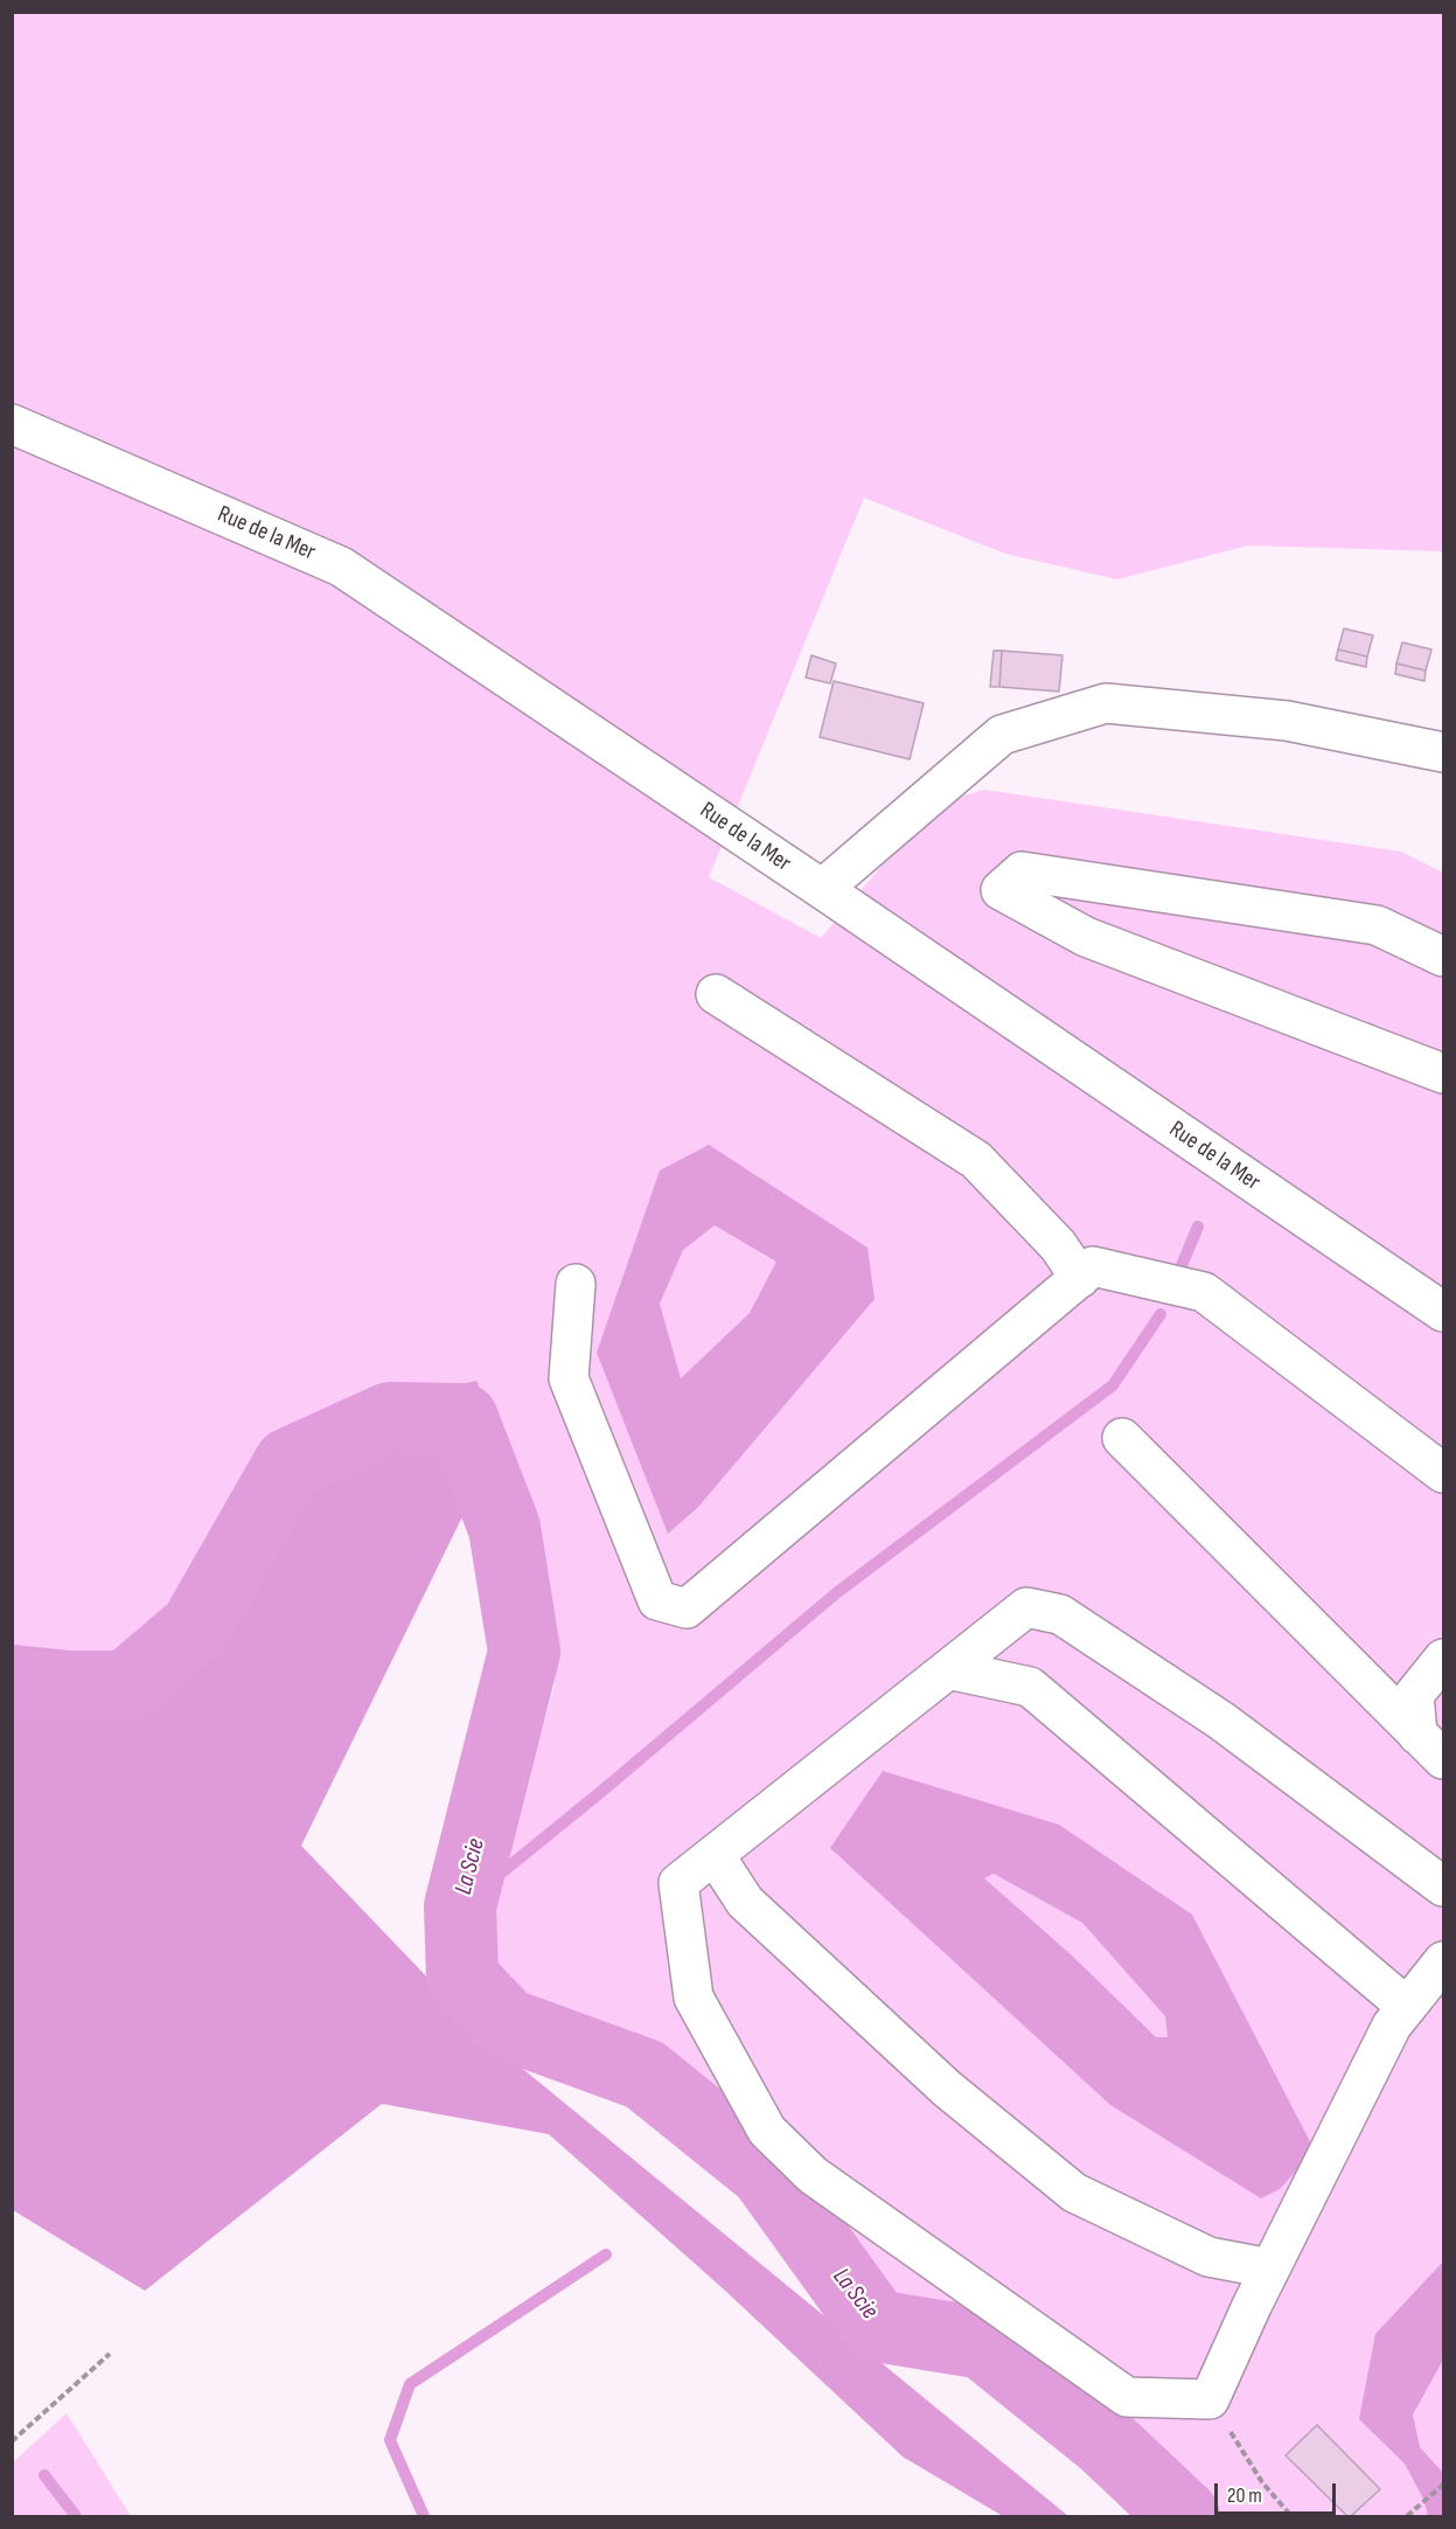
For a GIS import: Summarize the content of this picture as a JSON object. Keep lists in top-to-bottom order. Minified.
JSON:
{"streets":{"street":["Rue de la Mer"]},"water":["La Scie"],"scale_bar":"20 m"}
